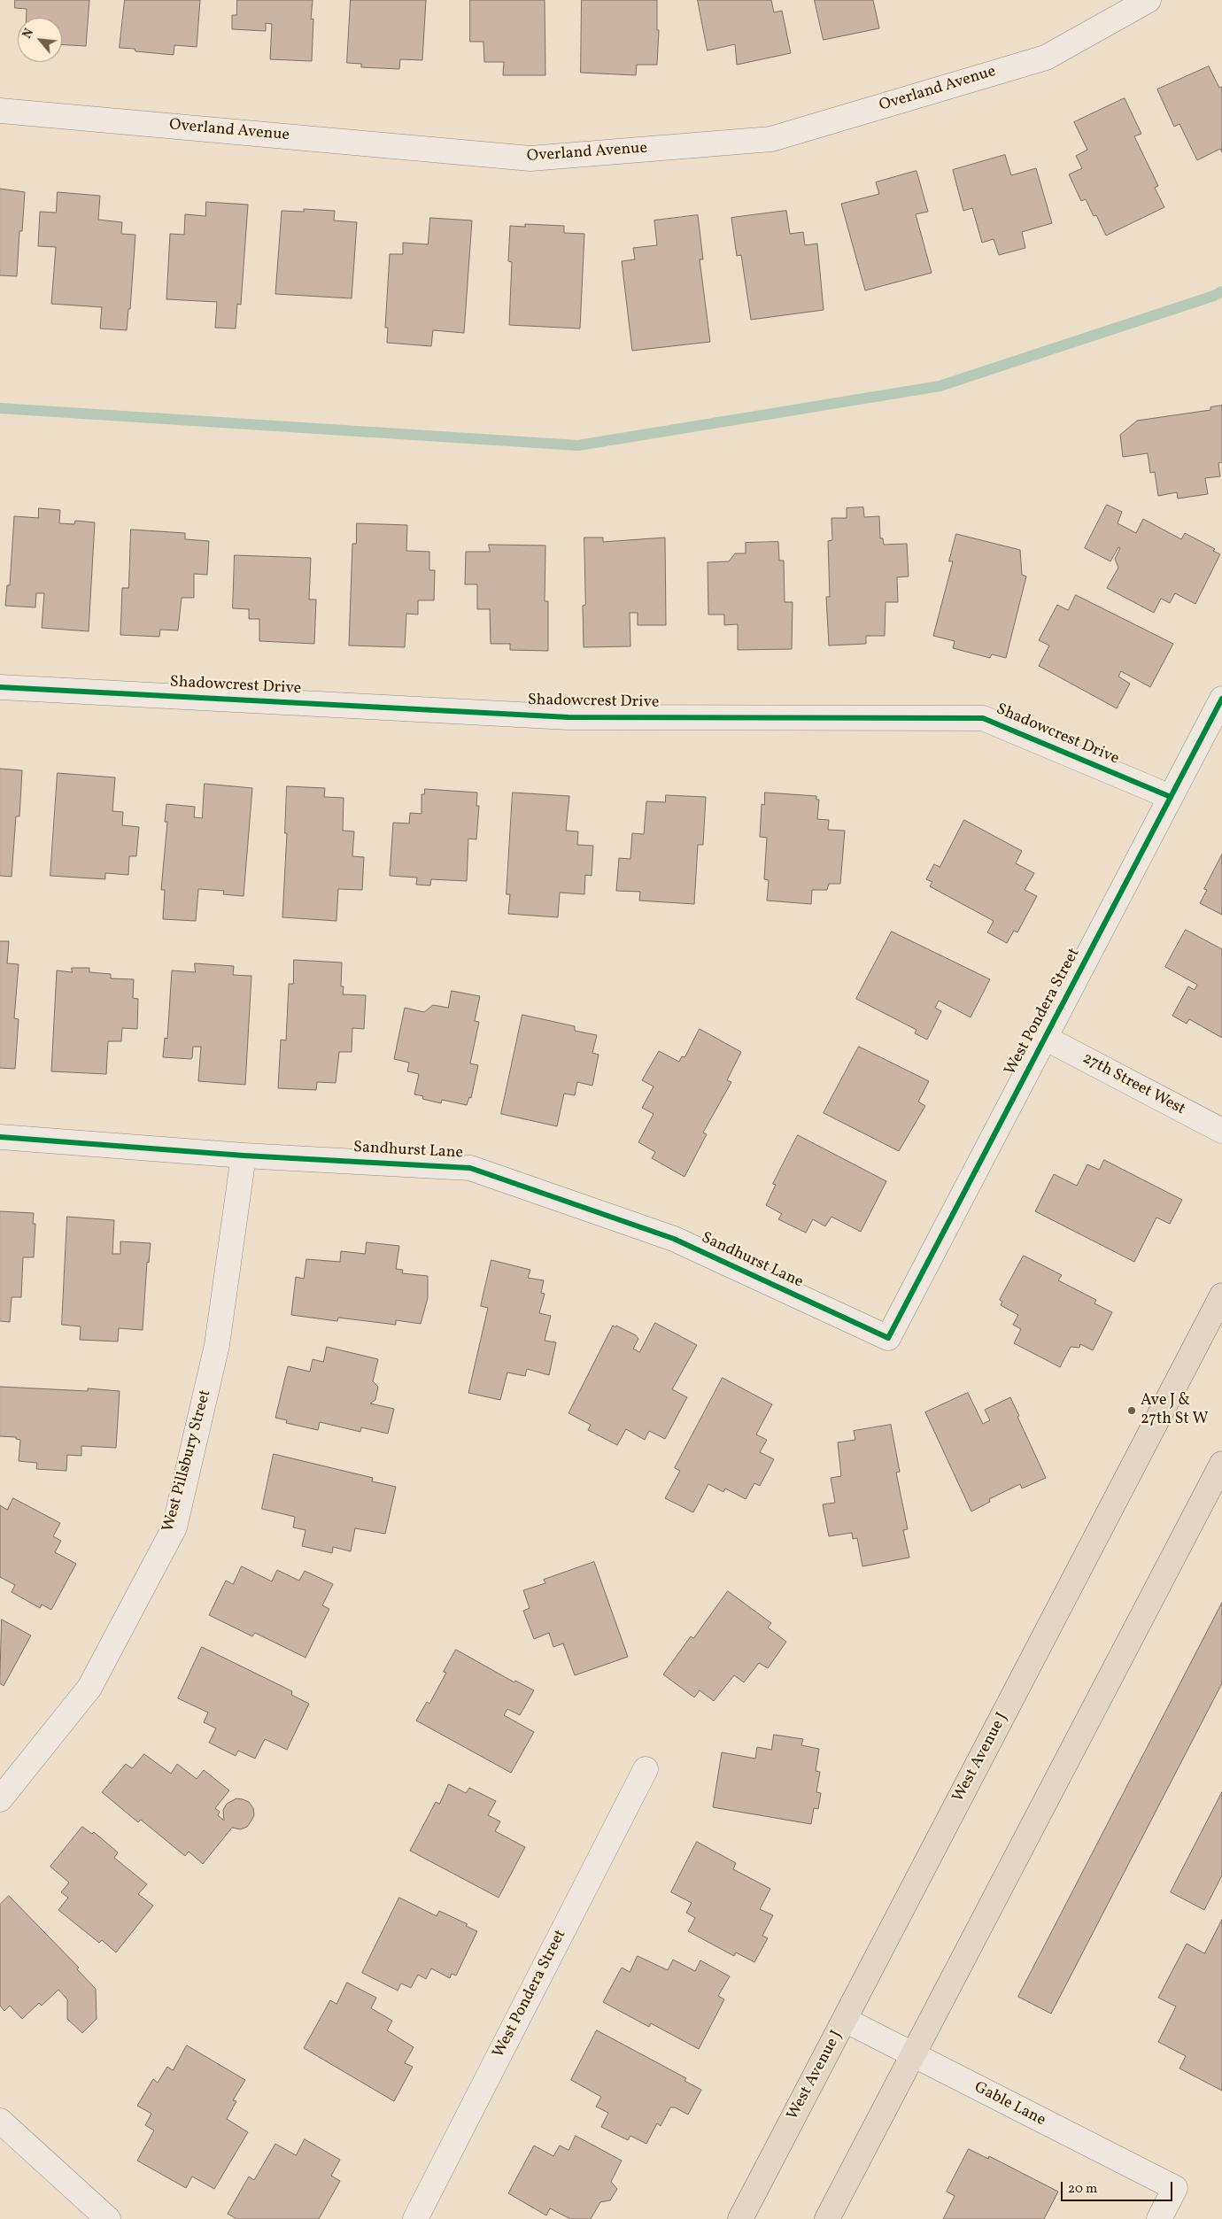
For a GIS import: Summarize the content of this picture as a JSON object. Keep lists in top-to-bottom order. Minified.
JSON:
{"streets":{"main road":["West Avenue J"],"street":["Overland Avenue","Shadowcrest Drive","West Pondera Street","27th Street West","Sandhurst Lane","West Pillsbury Street","Gable Lane"]},"crossings":[["Shadowcrest Drive","West Pondera Street"],["West Pondera Street","27th Street West"],["West Pondera Street","Sandhurst Lane"],["Sandhurst Lane","West Pillsbury Street"],["West Avenue J","Gable Lane"]],"places":["Ave J & 27th St W"],"scale_bar":"20 m","north":"top left"}
